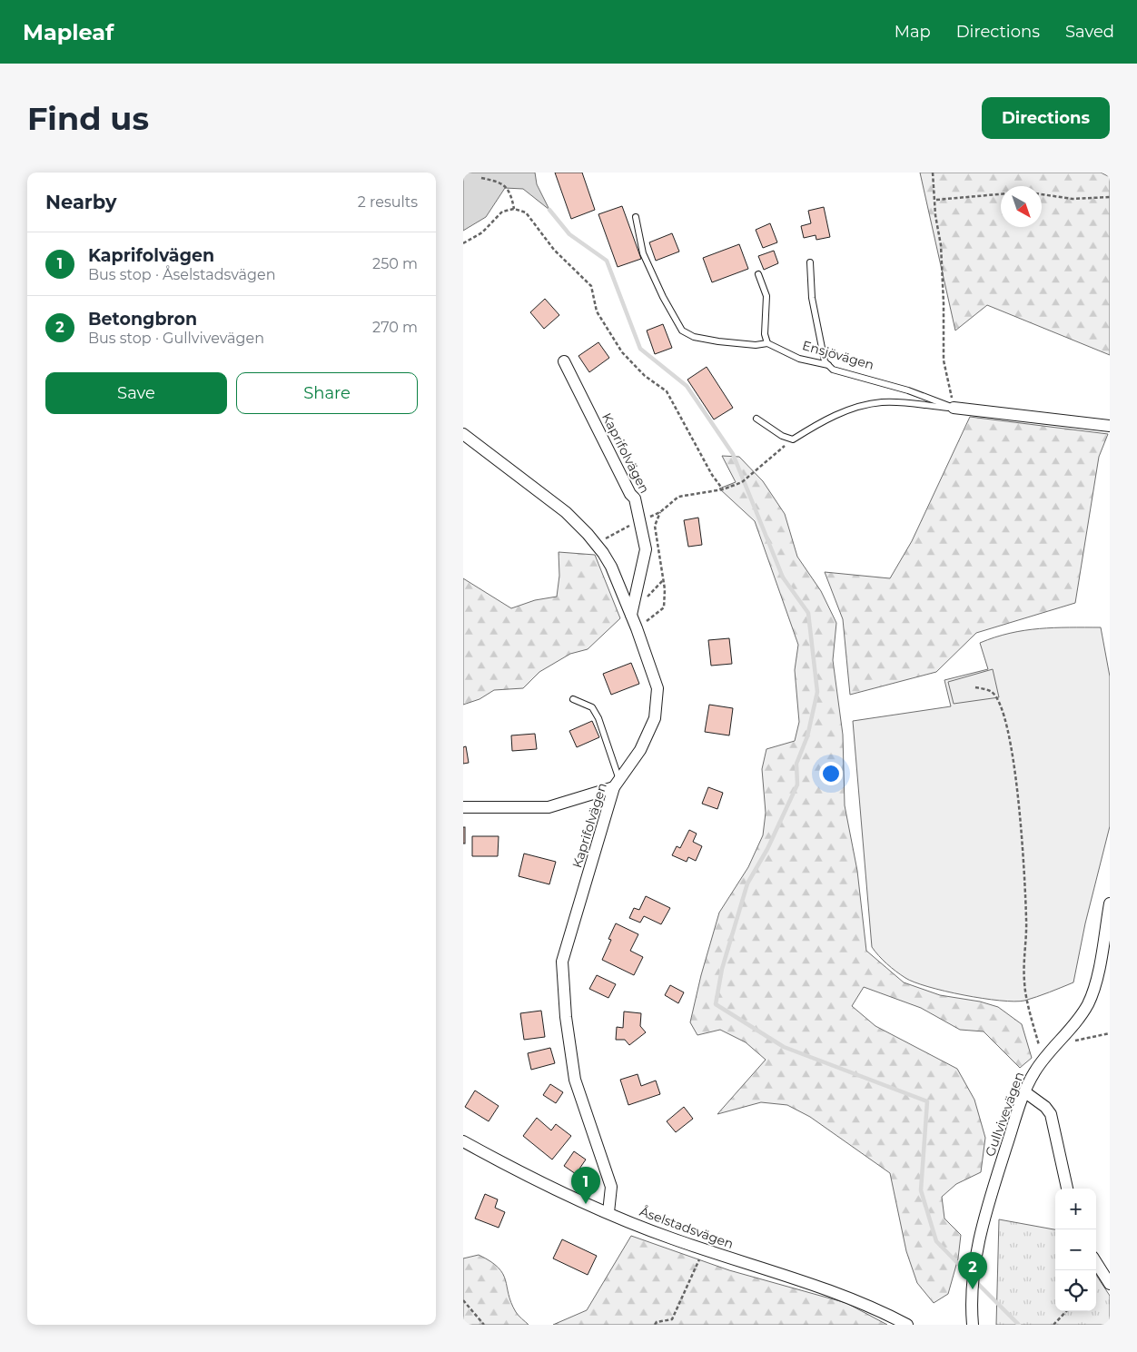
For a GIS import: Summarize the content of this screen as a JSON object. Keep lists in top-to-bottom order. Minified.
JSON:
{"streets":{"street":["Ensjövägen","Kaprifolvägen","Gullvivevägen","Åselstadsvägen"]},"crossings":[["Kaprifolvägen","Åselstadsvägen"]],"north":"bottom right","page":{"header":"Mapleaf","nav":["Map","Directions","Saved"],"buttons":["Directions",["Save","Share"]],"title":"Find us","heading":["Nearby","2 results"],"list":[{"mark":"1","name":"Kaprifolvägen","note":"Bus stop · Åselstadsvägen","value":"250 m"},{"mark":"2","name":"Betongbron","note":"Bus stop · Gullvivevägen","value":"270 m"}],"pins":["1","2"],"map_buttons":["+","−"]}}
